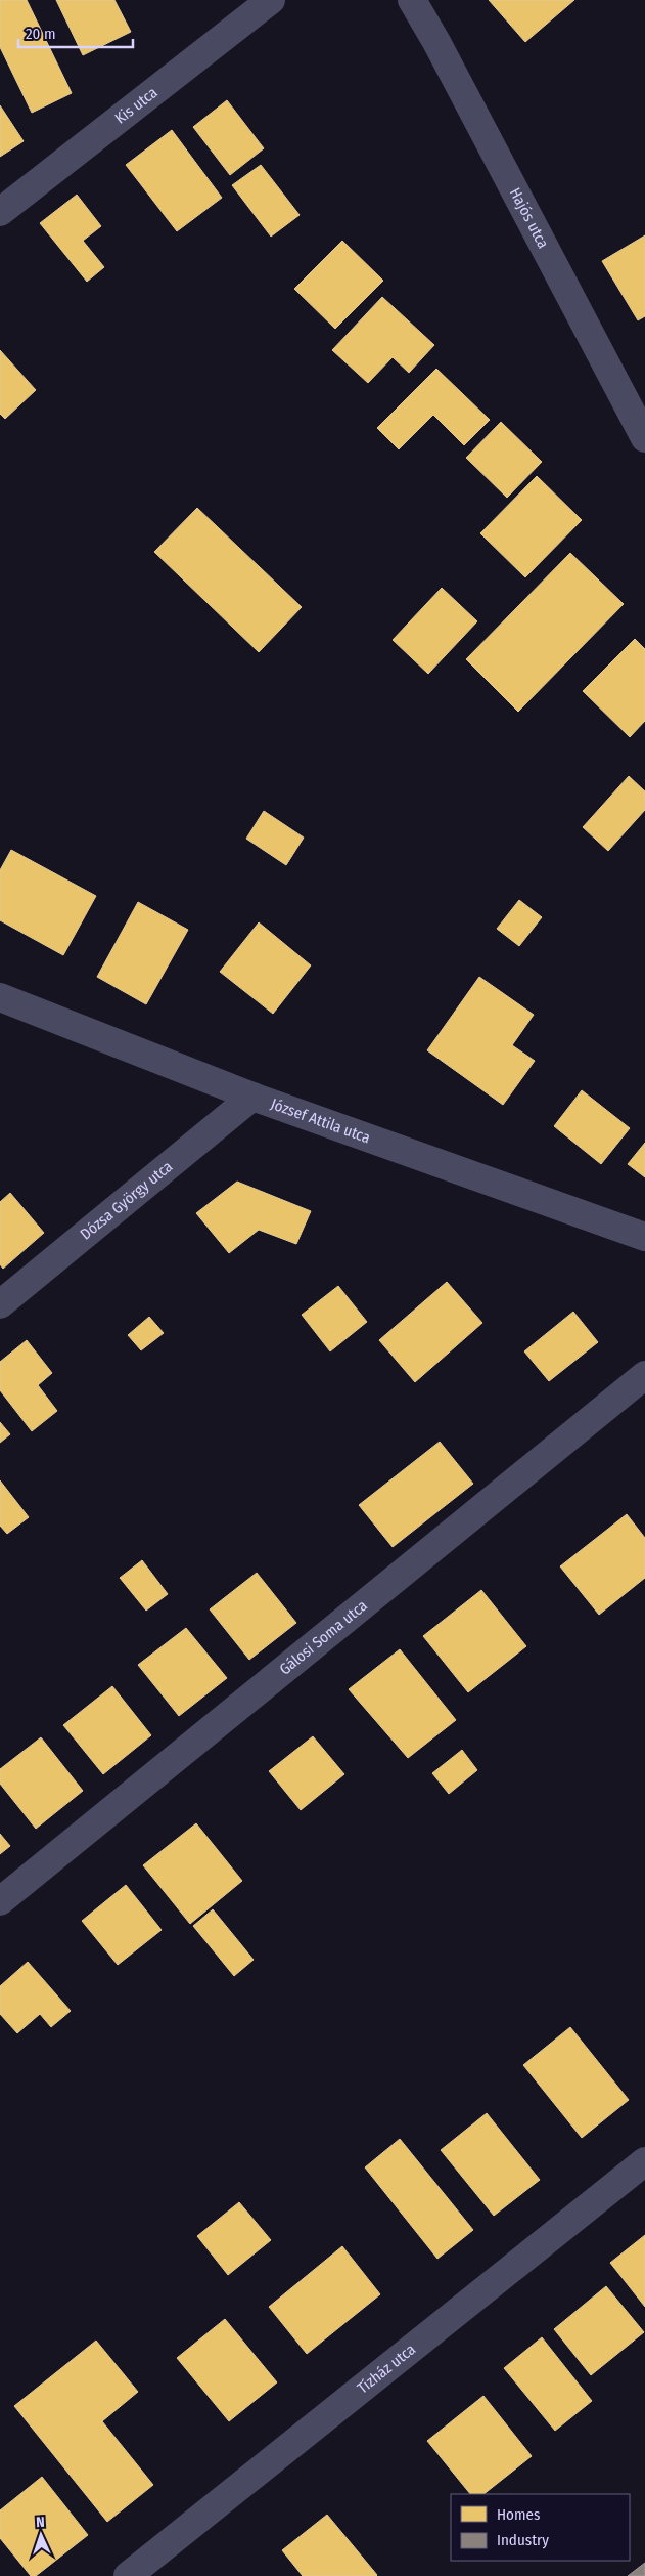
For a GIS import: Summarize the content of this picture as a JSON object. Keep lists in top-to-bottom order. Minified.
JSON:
{"streets":{"street":["Kis utca","Hajós utca","József Attila utca","Dózsa György utca","Gálosi Soma utca","Tízház utca"]},"crossings":[["József Attila utca","Dózsa György utca"]],"legend":["Homes","Industry"],"scale_bar":"20 m","north":"top"}
